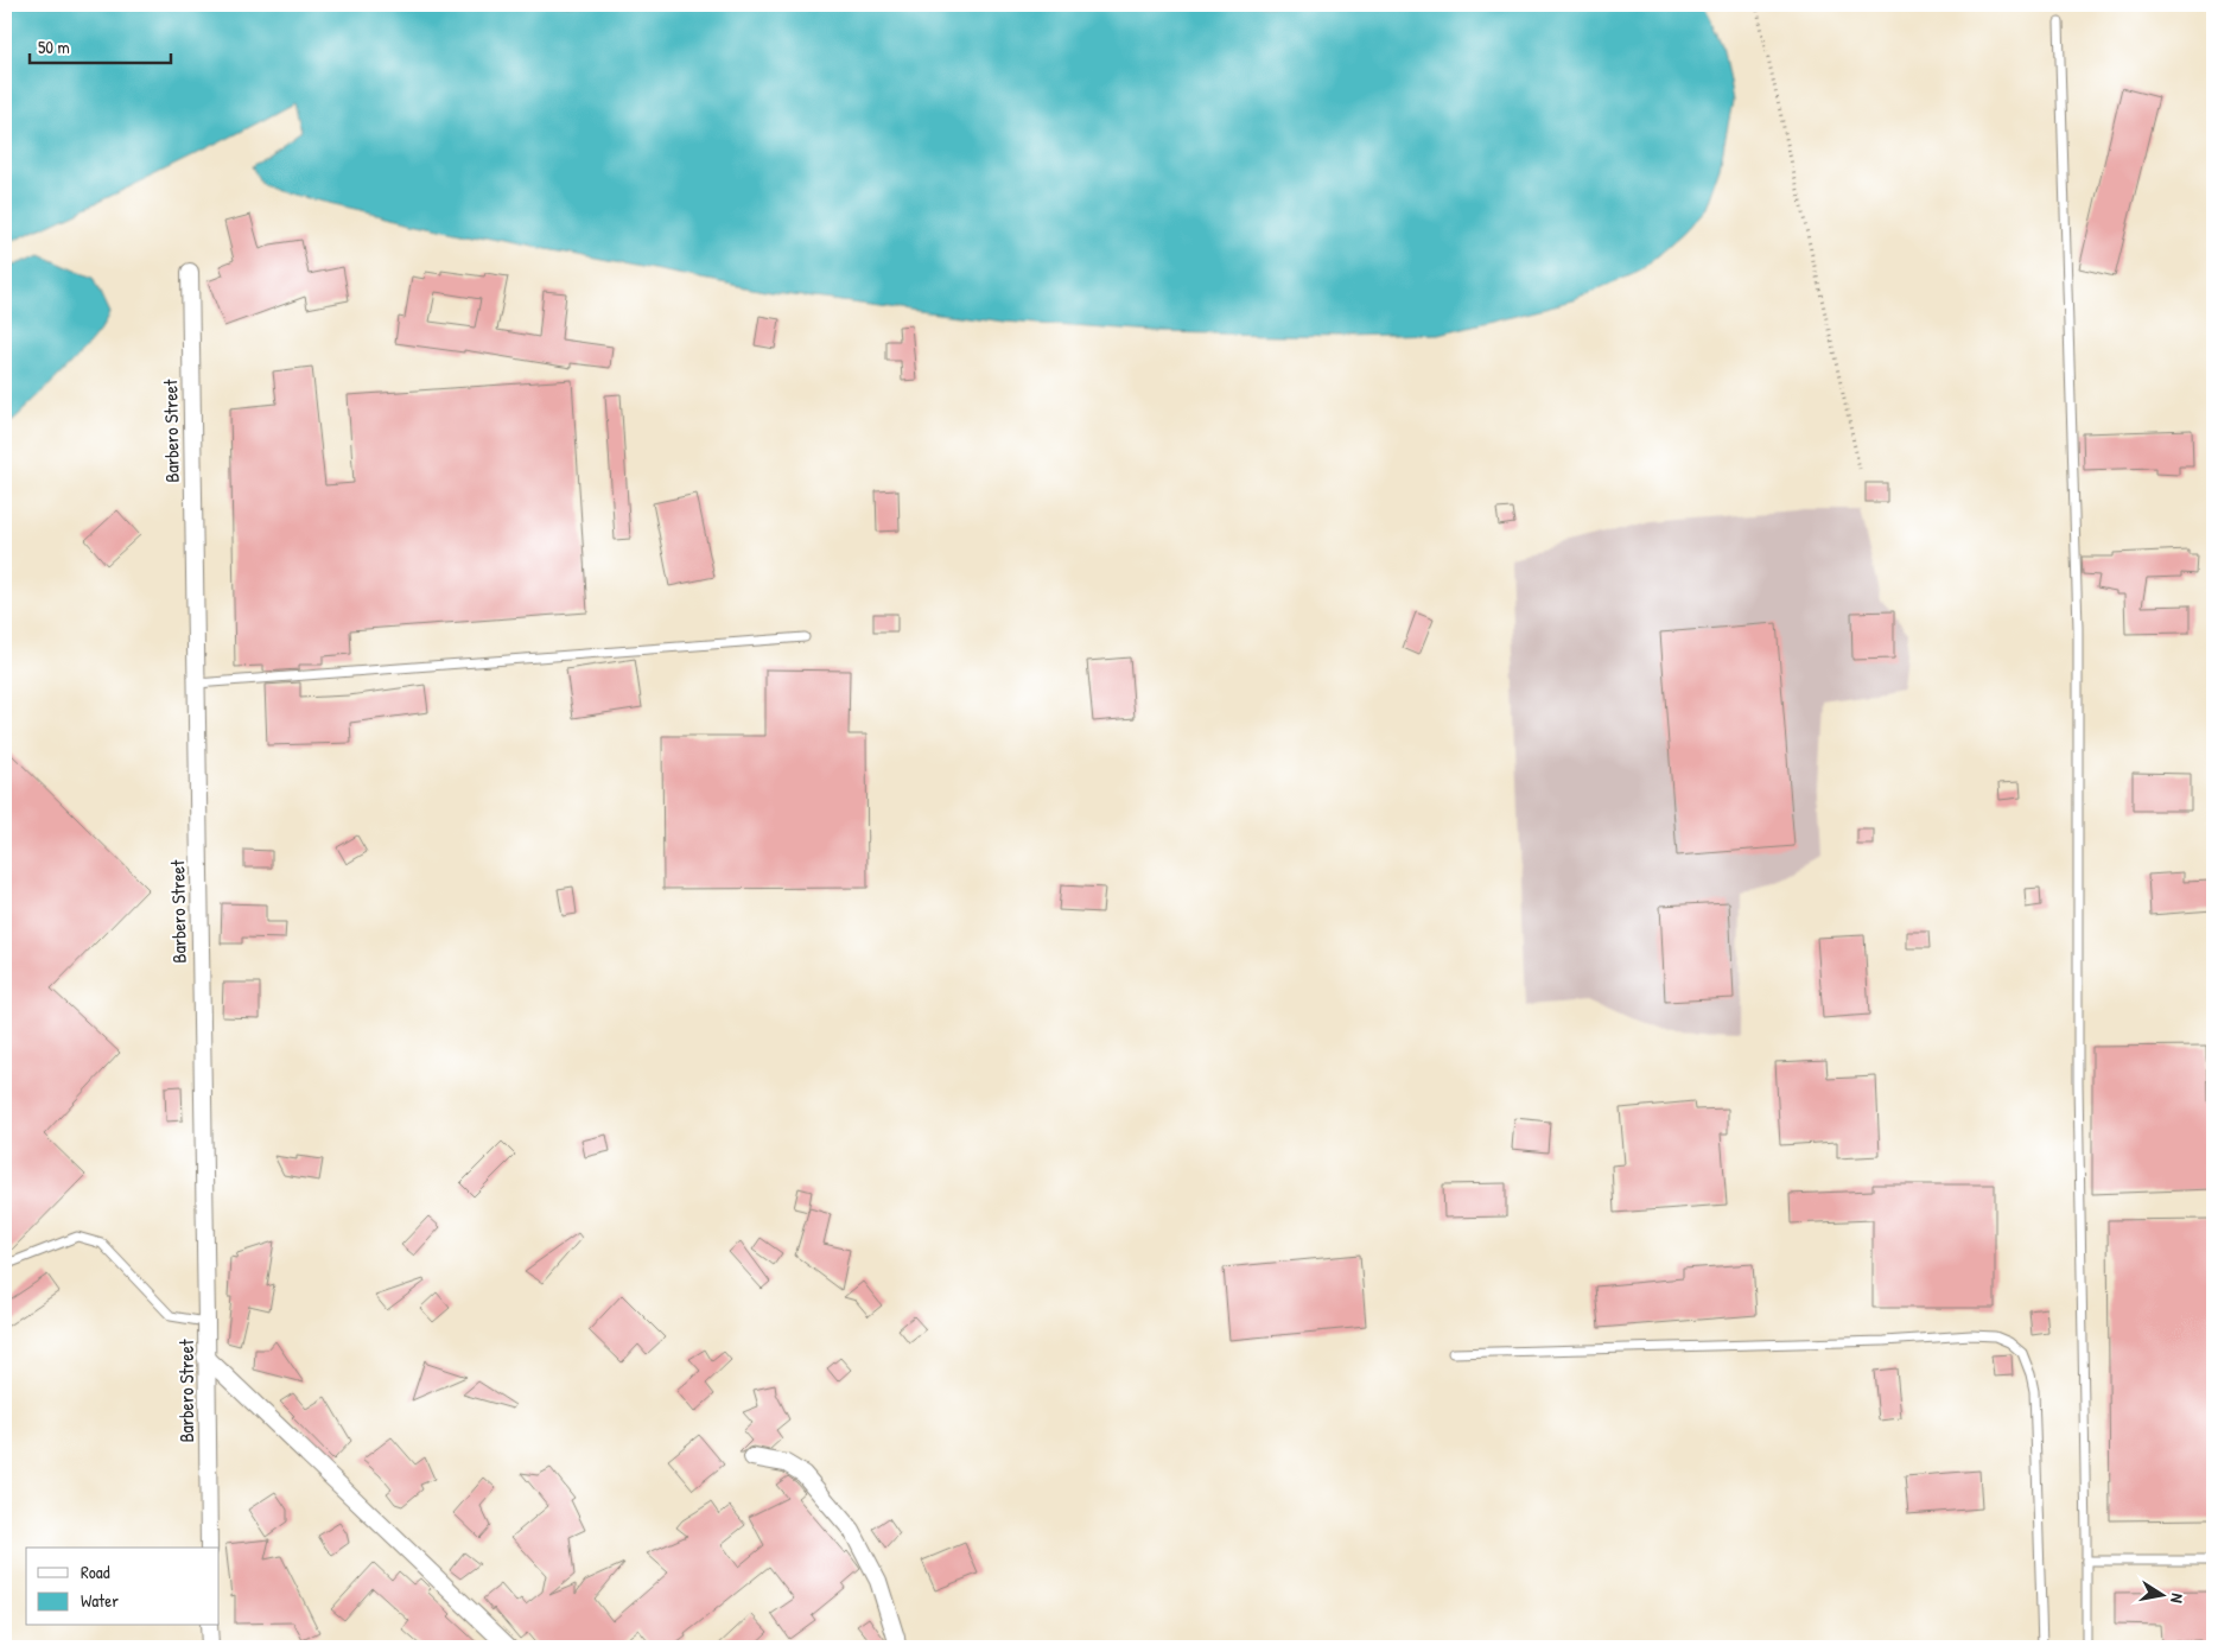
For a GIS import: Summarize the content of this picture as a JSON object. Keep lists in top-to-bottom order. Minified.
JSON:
{"streets":{"street":["Barbero Street"]},"legend":["Road","Water"],"scale_bar":"50 m","north":"right"}
